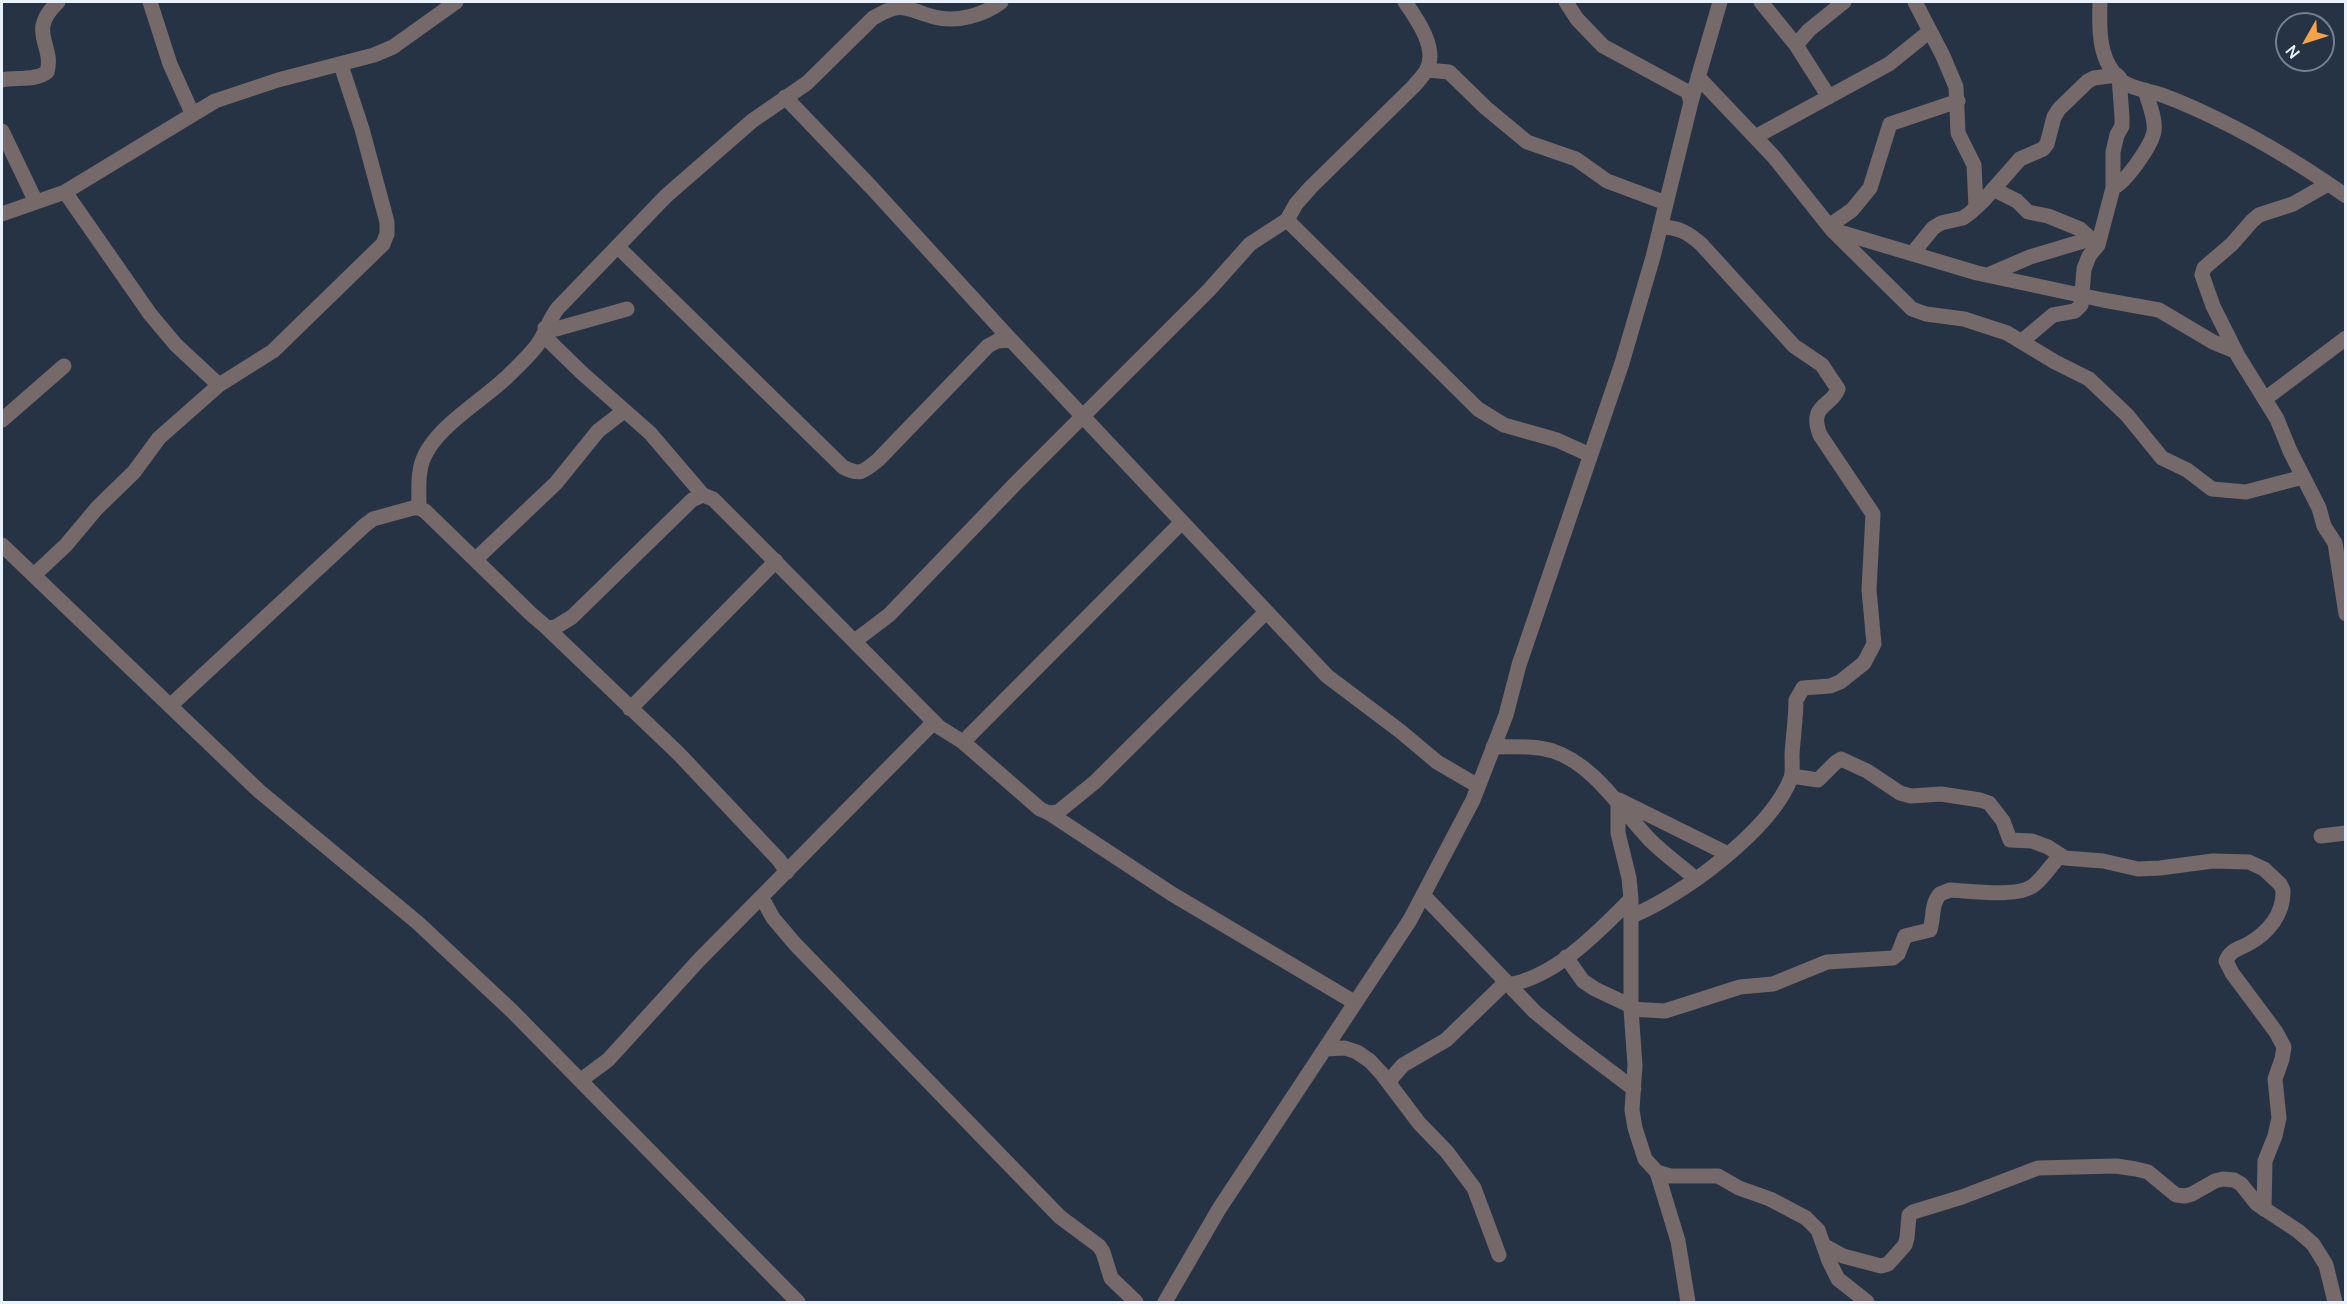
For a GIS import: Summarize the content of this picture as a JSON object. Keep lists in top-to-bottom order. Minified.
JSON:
{"north":"bottom left"}
